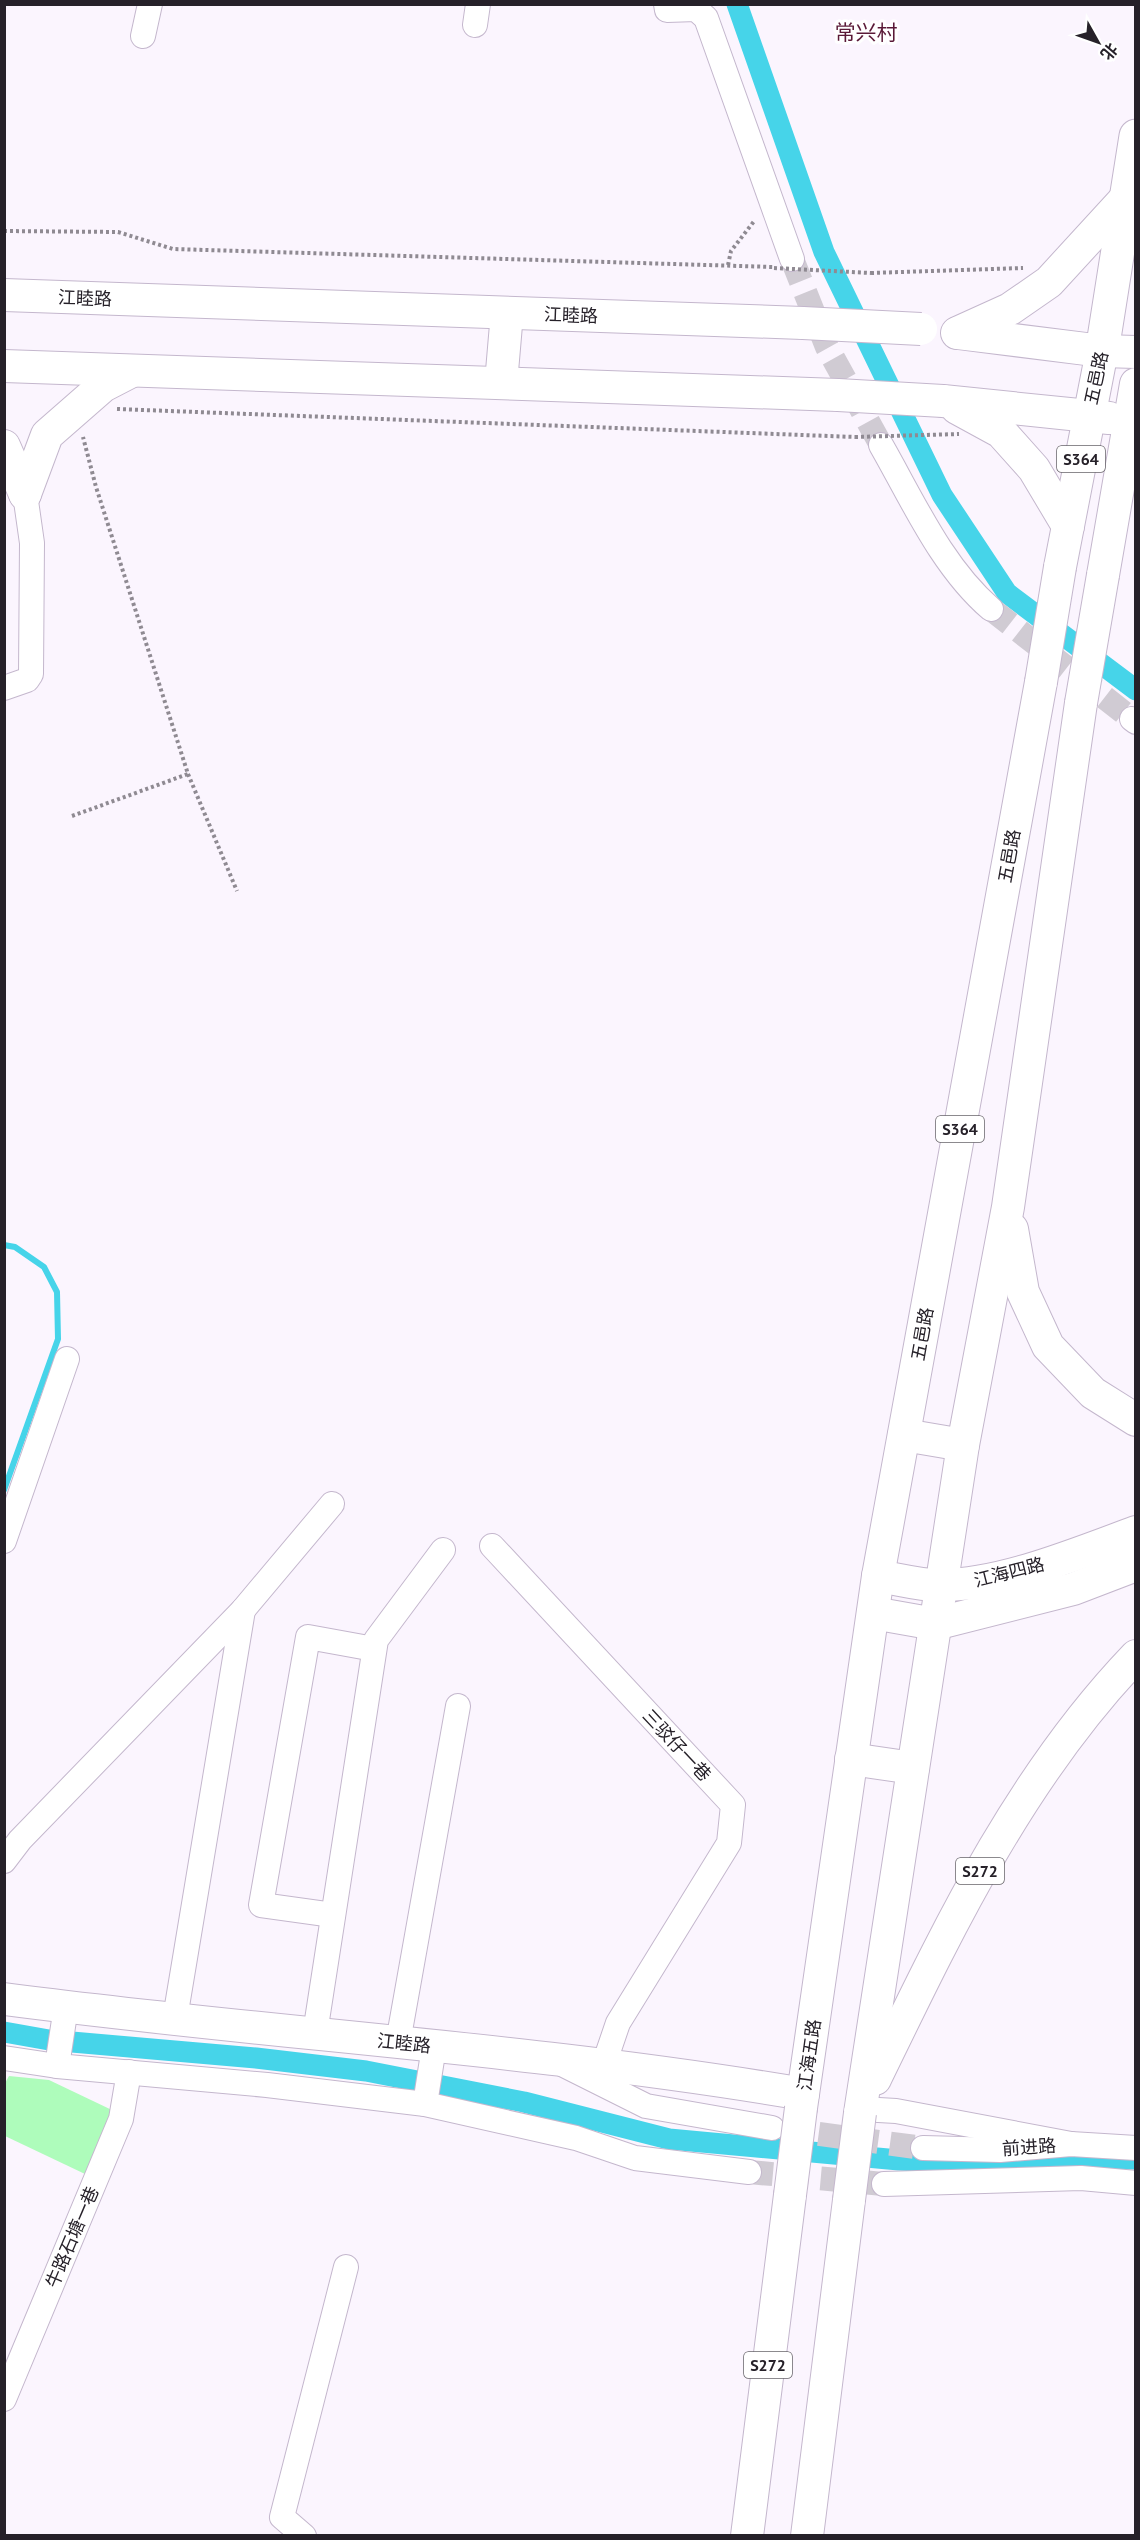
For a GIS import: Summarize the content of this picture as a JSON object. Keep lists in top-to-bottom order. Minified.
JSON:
{"streets":{"highway":["五邑路","S364"],"main road":["江睦路","江海四路","S272","江海五路"],"street":["三驳仔一巷","前进路","牛路石塘一巷"]},"crossings":[["江睦路","五邑路"],["江睦路","三驳仔一巷"],["江睦路","江海五路"],["五邑路","江海四路"],["五邑路","江海五路"],["S364","江海四路"],["S364","S272"],["江海四路","S272"],["江海四路","江海五路"]],"districts":["常兴村"],"north":"bottom right"}
